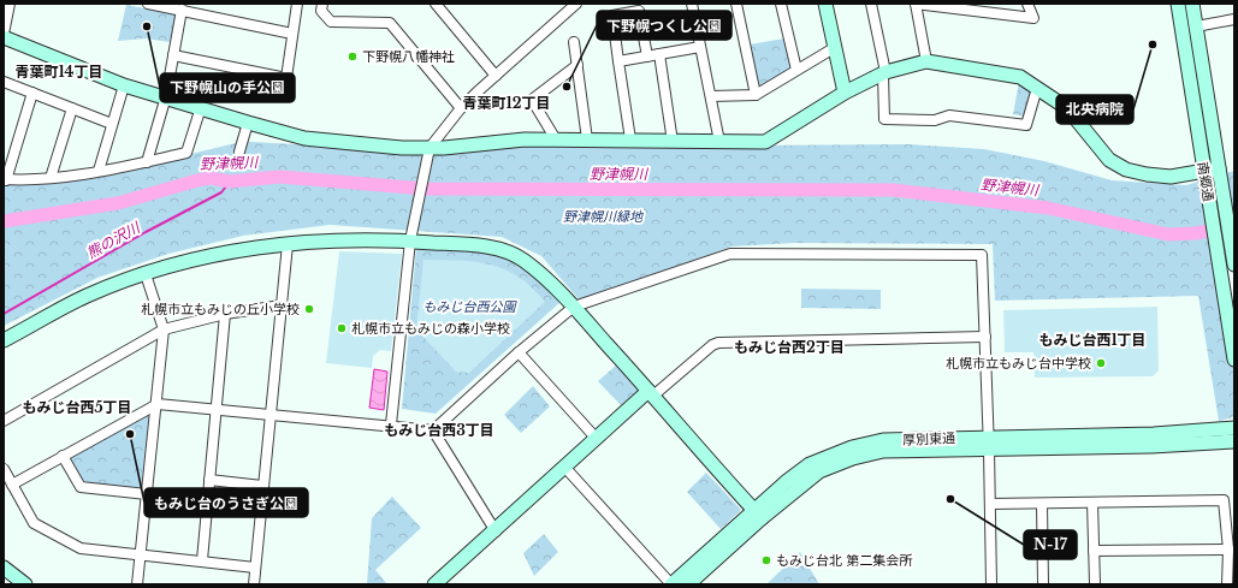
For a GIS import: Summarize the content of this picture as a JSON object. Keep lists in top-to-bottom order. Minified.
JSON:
{"streets":{"street":["南郷通","厚別東通"]},"districts":["青葉町14丁目","青葉町12丁目","もみじ台西1丁目","もみじ台西2丁目","もみじ台西5丁目","もみじ台西3丁目"],"water":["野津幌川","熊の沢川"],"parks":["野津幌川緑地","もみじ台西公園"],"places":["下野幌山の手公園","北央病院","下野幌八幡神社","下野幌つくし公園","札幌市立もみじの丘小学校","札幌市立もみじの森小学校","札幌市立もみじ台中学校","もみじ台のうさぎ公園","N-17","もみじ台北 第二集会所"]}
